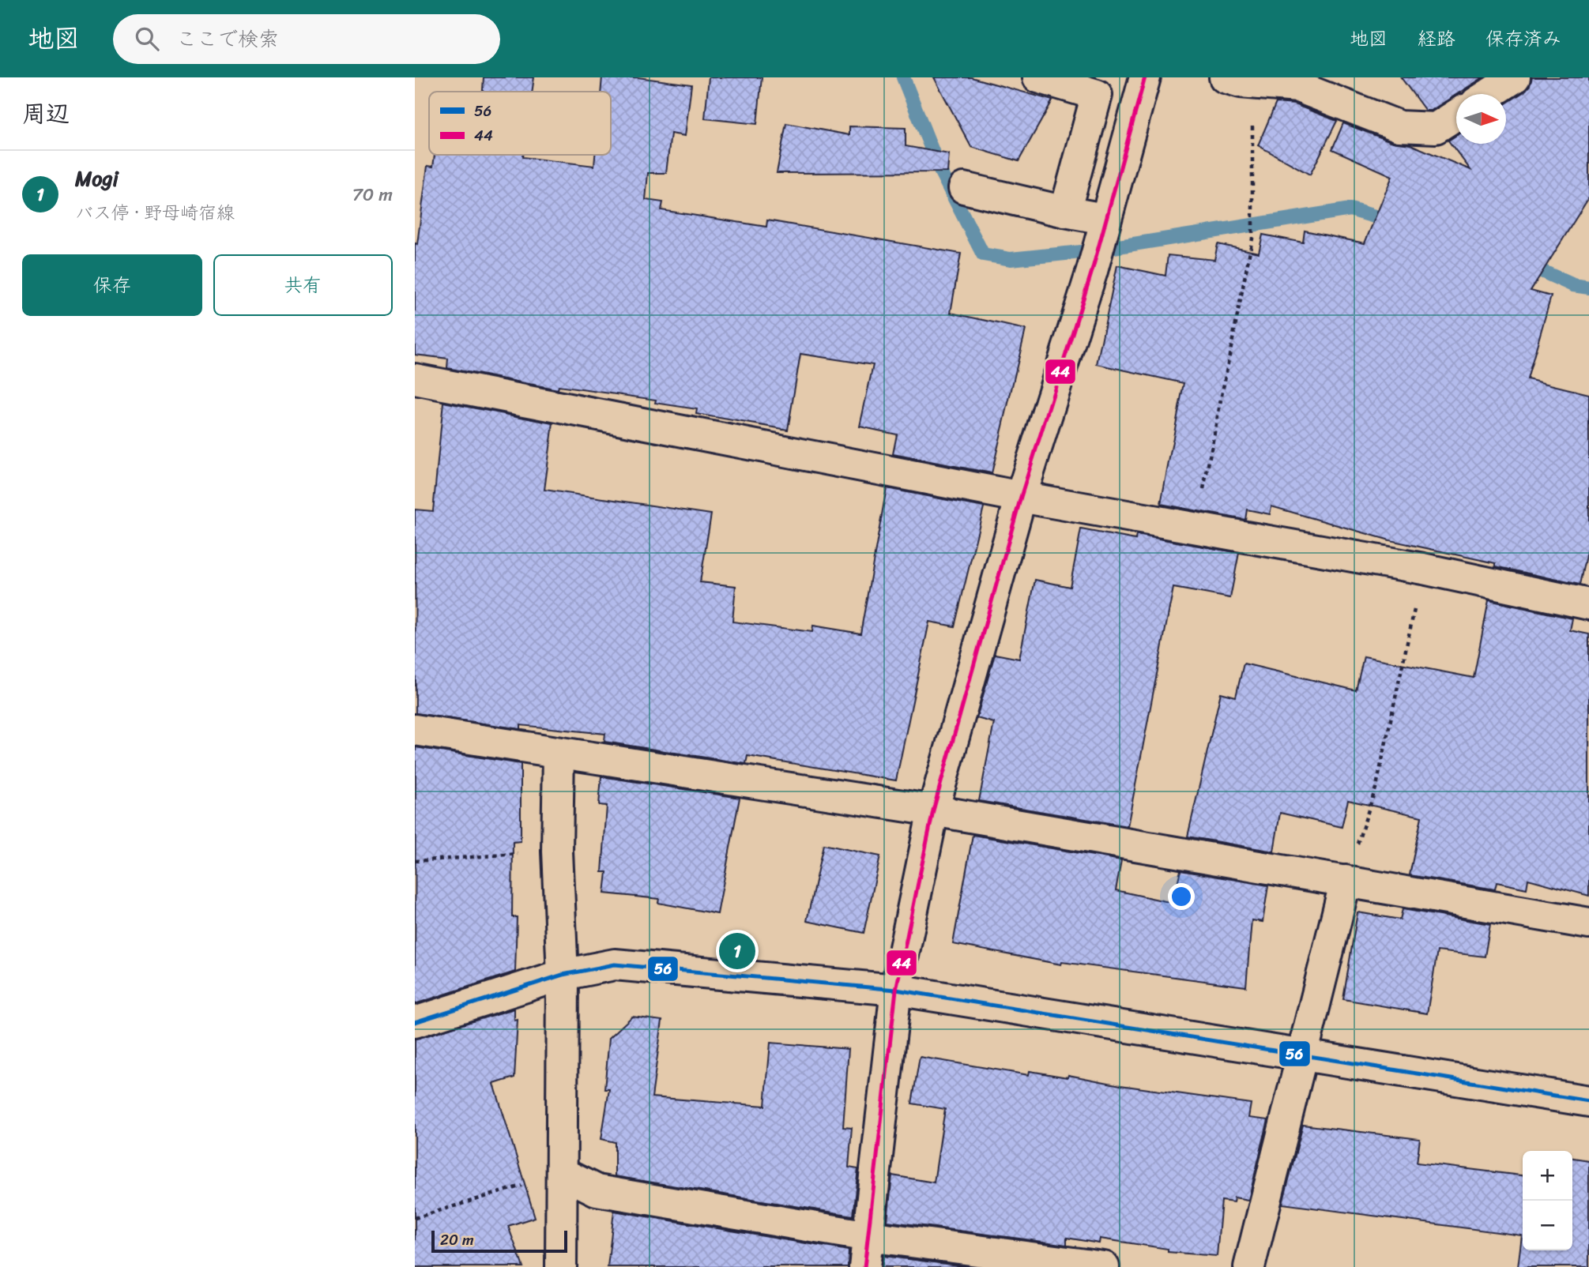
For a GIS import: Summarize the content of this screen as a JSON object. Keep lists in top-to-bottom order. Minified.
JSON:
{"lines":["transit line 44","transit line 56"],"legend":["56","44"],"scale_bar":"20 m","north":"right","page":{"header":"地図","search":"ここで検索","nav":["地図","経路","保存済み"],"heading":"周辺","list":[{"mark":"1","name":"Mogi","note":"バス停 · 野母崎宿線","value":"70 m"}],"buttons":["保存","共有"],"pins":"1","map_buttons":["+","−"],"scale":"20 m"}}
